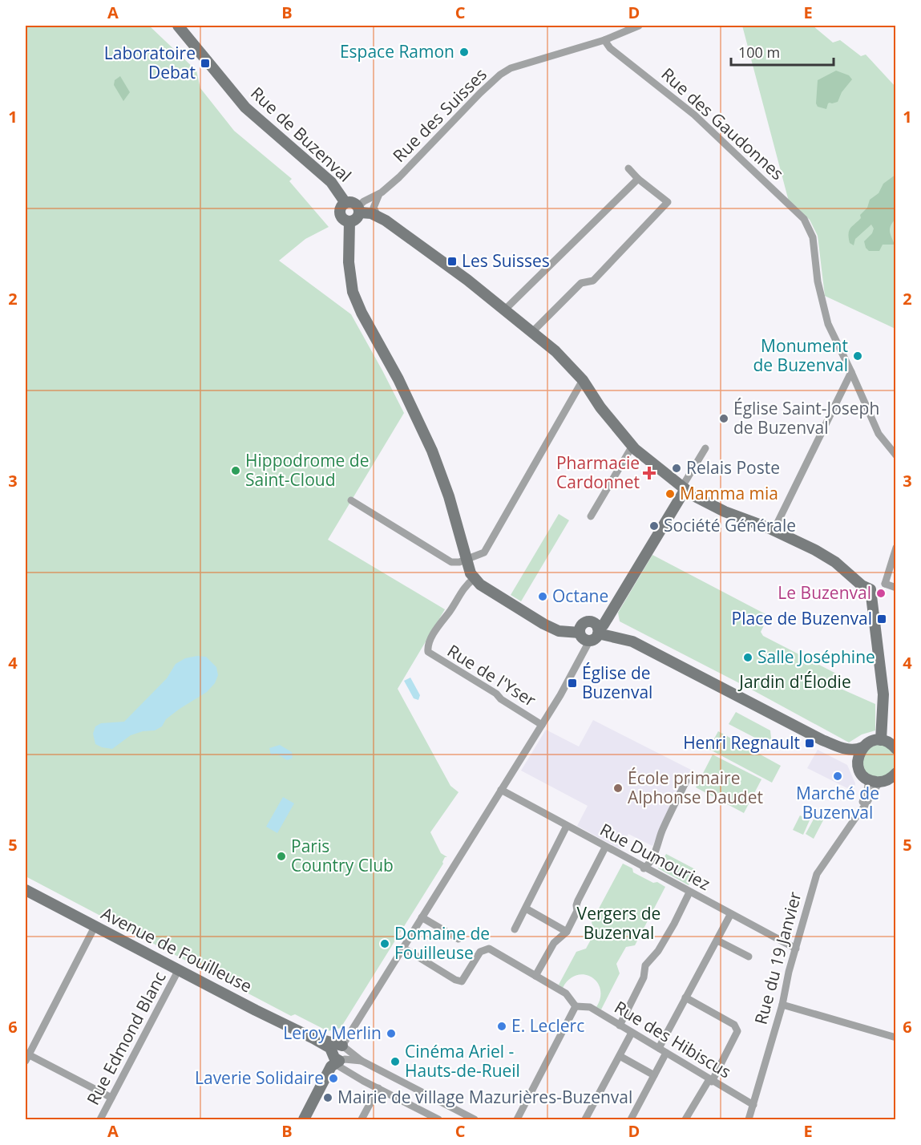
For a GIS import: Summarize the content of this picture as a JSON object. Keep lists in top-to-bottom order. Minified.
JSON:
{"streets":{"street":["Rue des Suisses","Rue des Gaudonnes","Rue de Buzenval","Rue de l'Yser","Rue Dumouriez","Avenue de Fouilleuse","Rue du 19 Janvier","Rue Edmond Blanc","Rue des Hibiscus"]},"crossings":[["Rue des Suisses","Rue des Gaudonnes"],["Rue des Suisses","Rue de Buzenval"],["Rue Dumouriez","Rue du 19 Janvier"],["Avenue de Fouilleuse","Rue Edmond Blanc"],["Rue du 19 Janvier","Rue des Hibiscus"]],"parks":["Jardin d'Élodie","Vergers de Buzenval"],"places":{"other":["Espace Ramon","Monument de Buzenval","Église Saint-Joseph de Buzenval","Relais Poste","Hippodrome de Saint-Cloud","Mamma mia","Société Générale","Le Buzenval","Octane","Salle Joséphine","Marché de Buzenval","École primaire Alphonse Daudet","Paris Country Club","Domaine de Fouilleuse","E. Leclerc","Leroy Merlin","Cinéma Ariel - Hauts-de-Rueil","Laverie Solidaire","Mairie de village Mazurières-Buzenval"],"transit":["Laboratoire Debat","Les Suisses","Place de Buzenval","Église de Buzenval","Henri Regnault"],"health":["Pharmacie Cardonnet"]},"scale_bar":"100 m","grid":{"columns":["A","B","C","D","E"],"rows":["1","2","3","4","5","6"]}}
